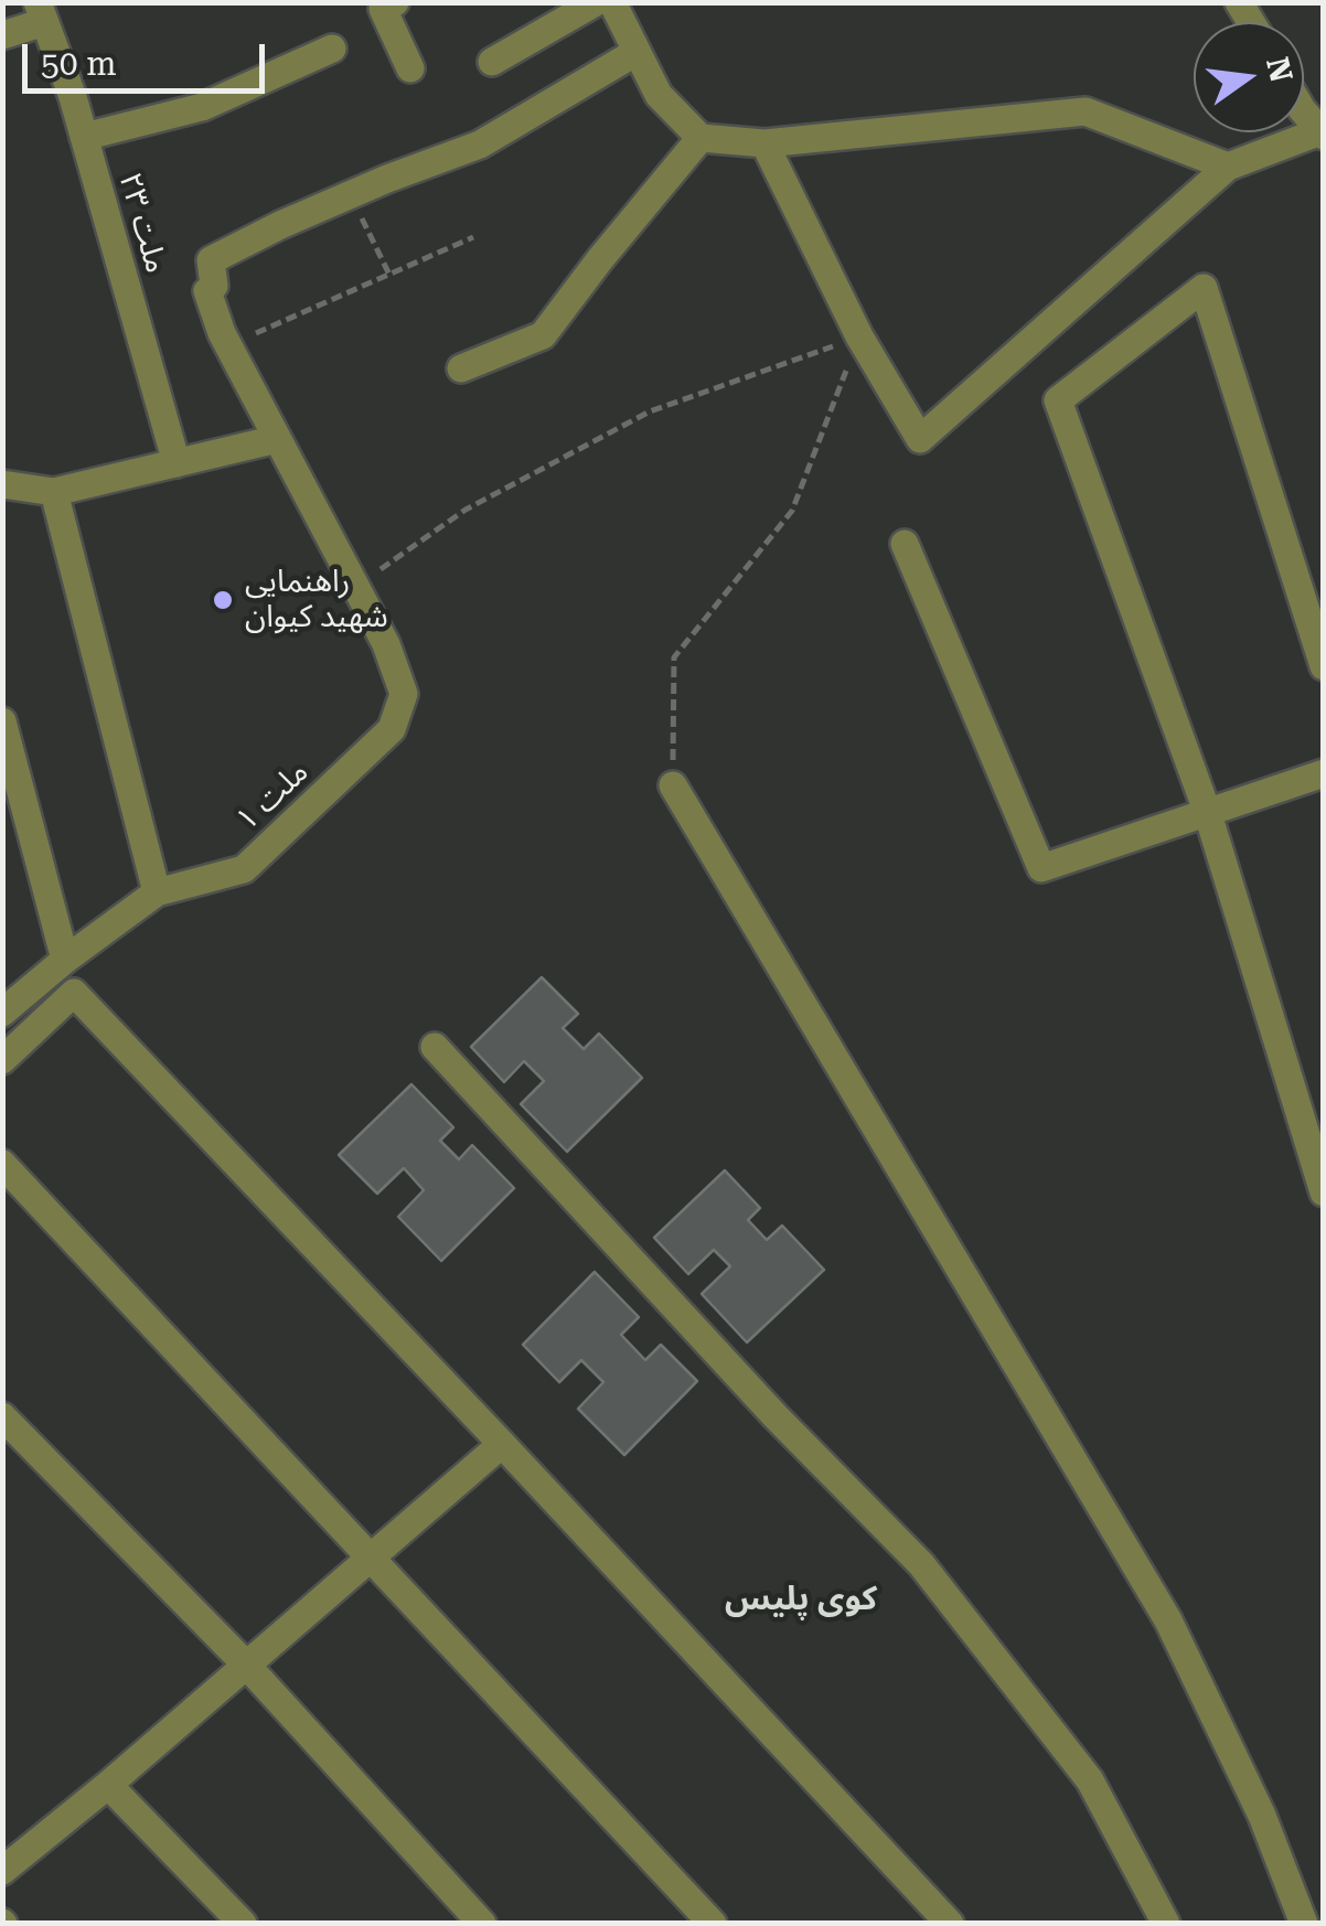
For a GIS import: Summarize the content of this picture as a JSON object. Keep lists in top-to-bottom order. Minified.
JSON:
{"streets":{"street":["ملت ۲۳","ملت ۱"]},"districts":["کوی پلیس"],"places":["راهنمایی شهید کیوان"],"scale_bar":"50 m","north":"right"}
